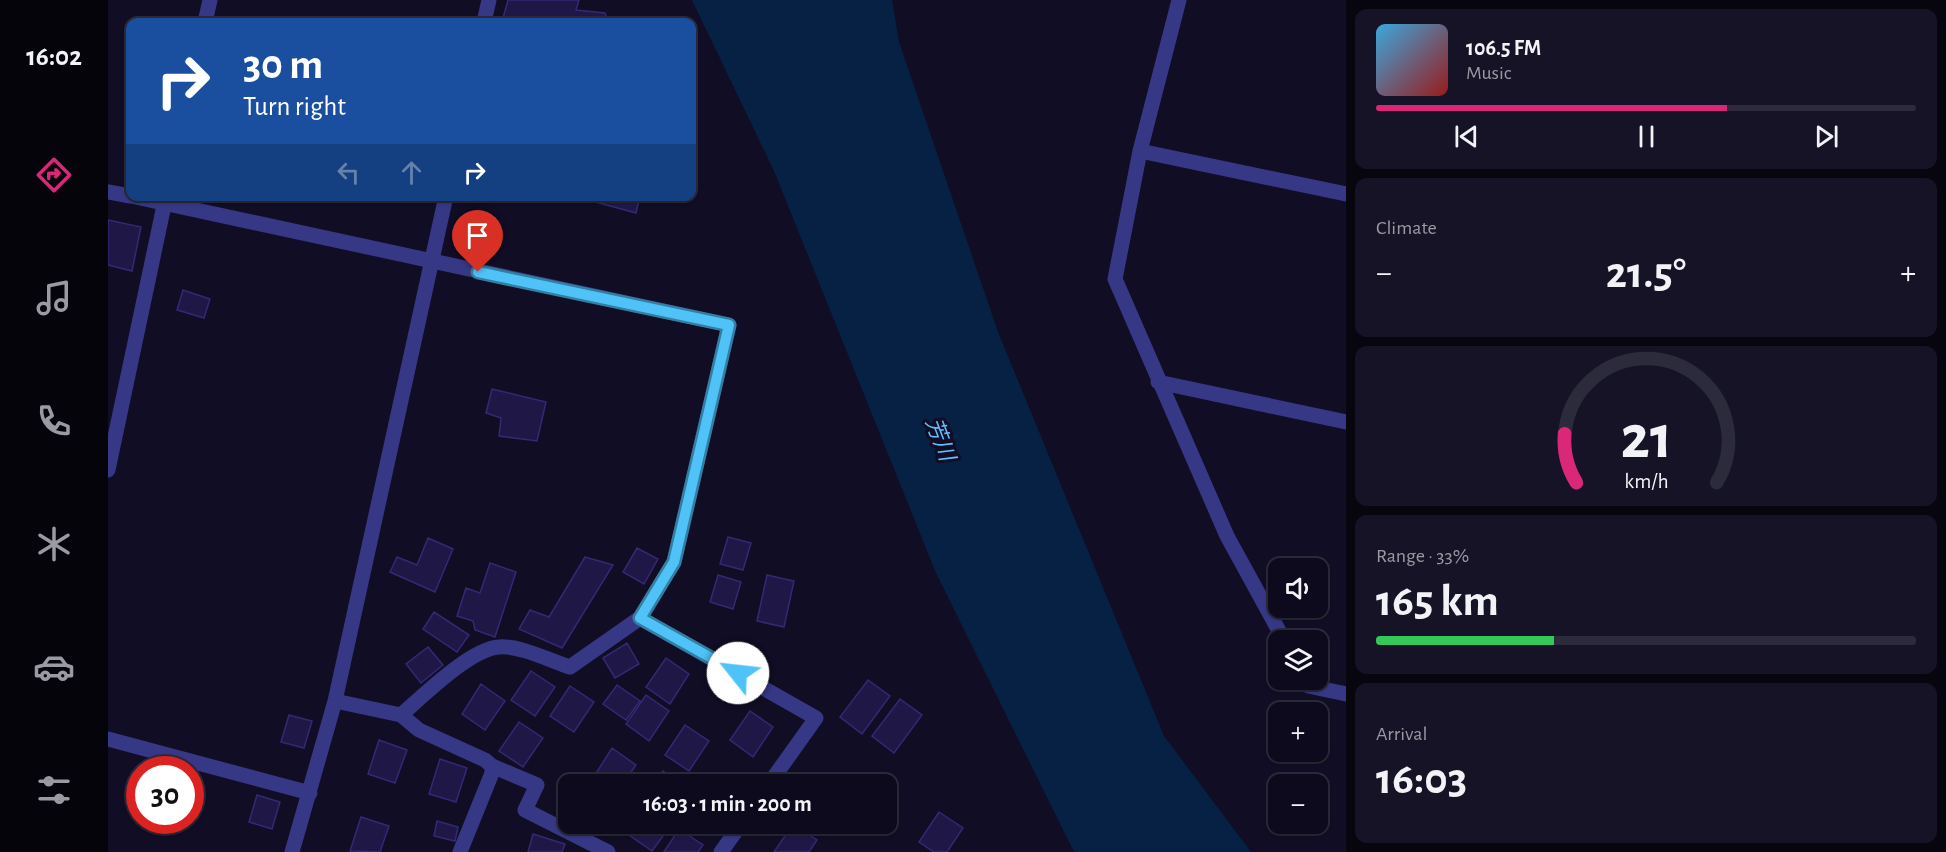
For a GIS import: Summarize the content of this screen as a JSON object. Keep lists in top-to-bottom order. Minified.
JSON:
{"water":["芳川"],"page":{"tabs":"16:02","turn":["30 m","Turn right"],"song":["106.5 FM","Music"],"tile":["Climate",["Range · 33%","165 km"],["Arrival","16:03"]],"heat":["−","21.5°","+"],"map_buttons":["+","−"],"limit":"30","trip":"16:03 · 1 min · 200 m","gauge":["21","km/h"]}}
